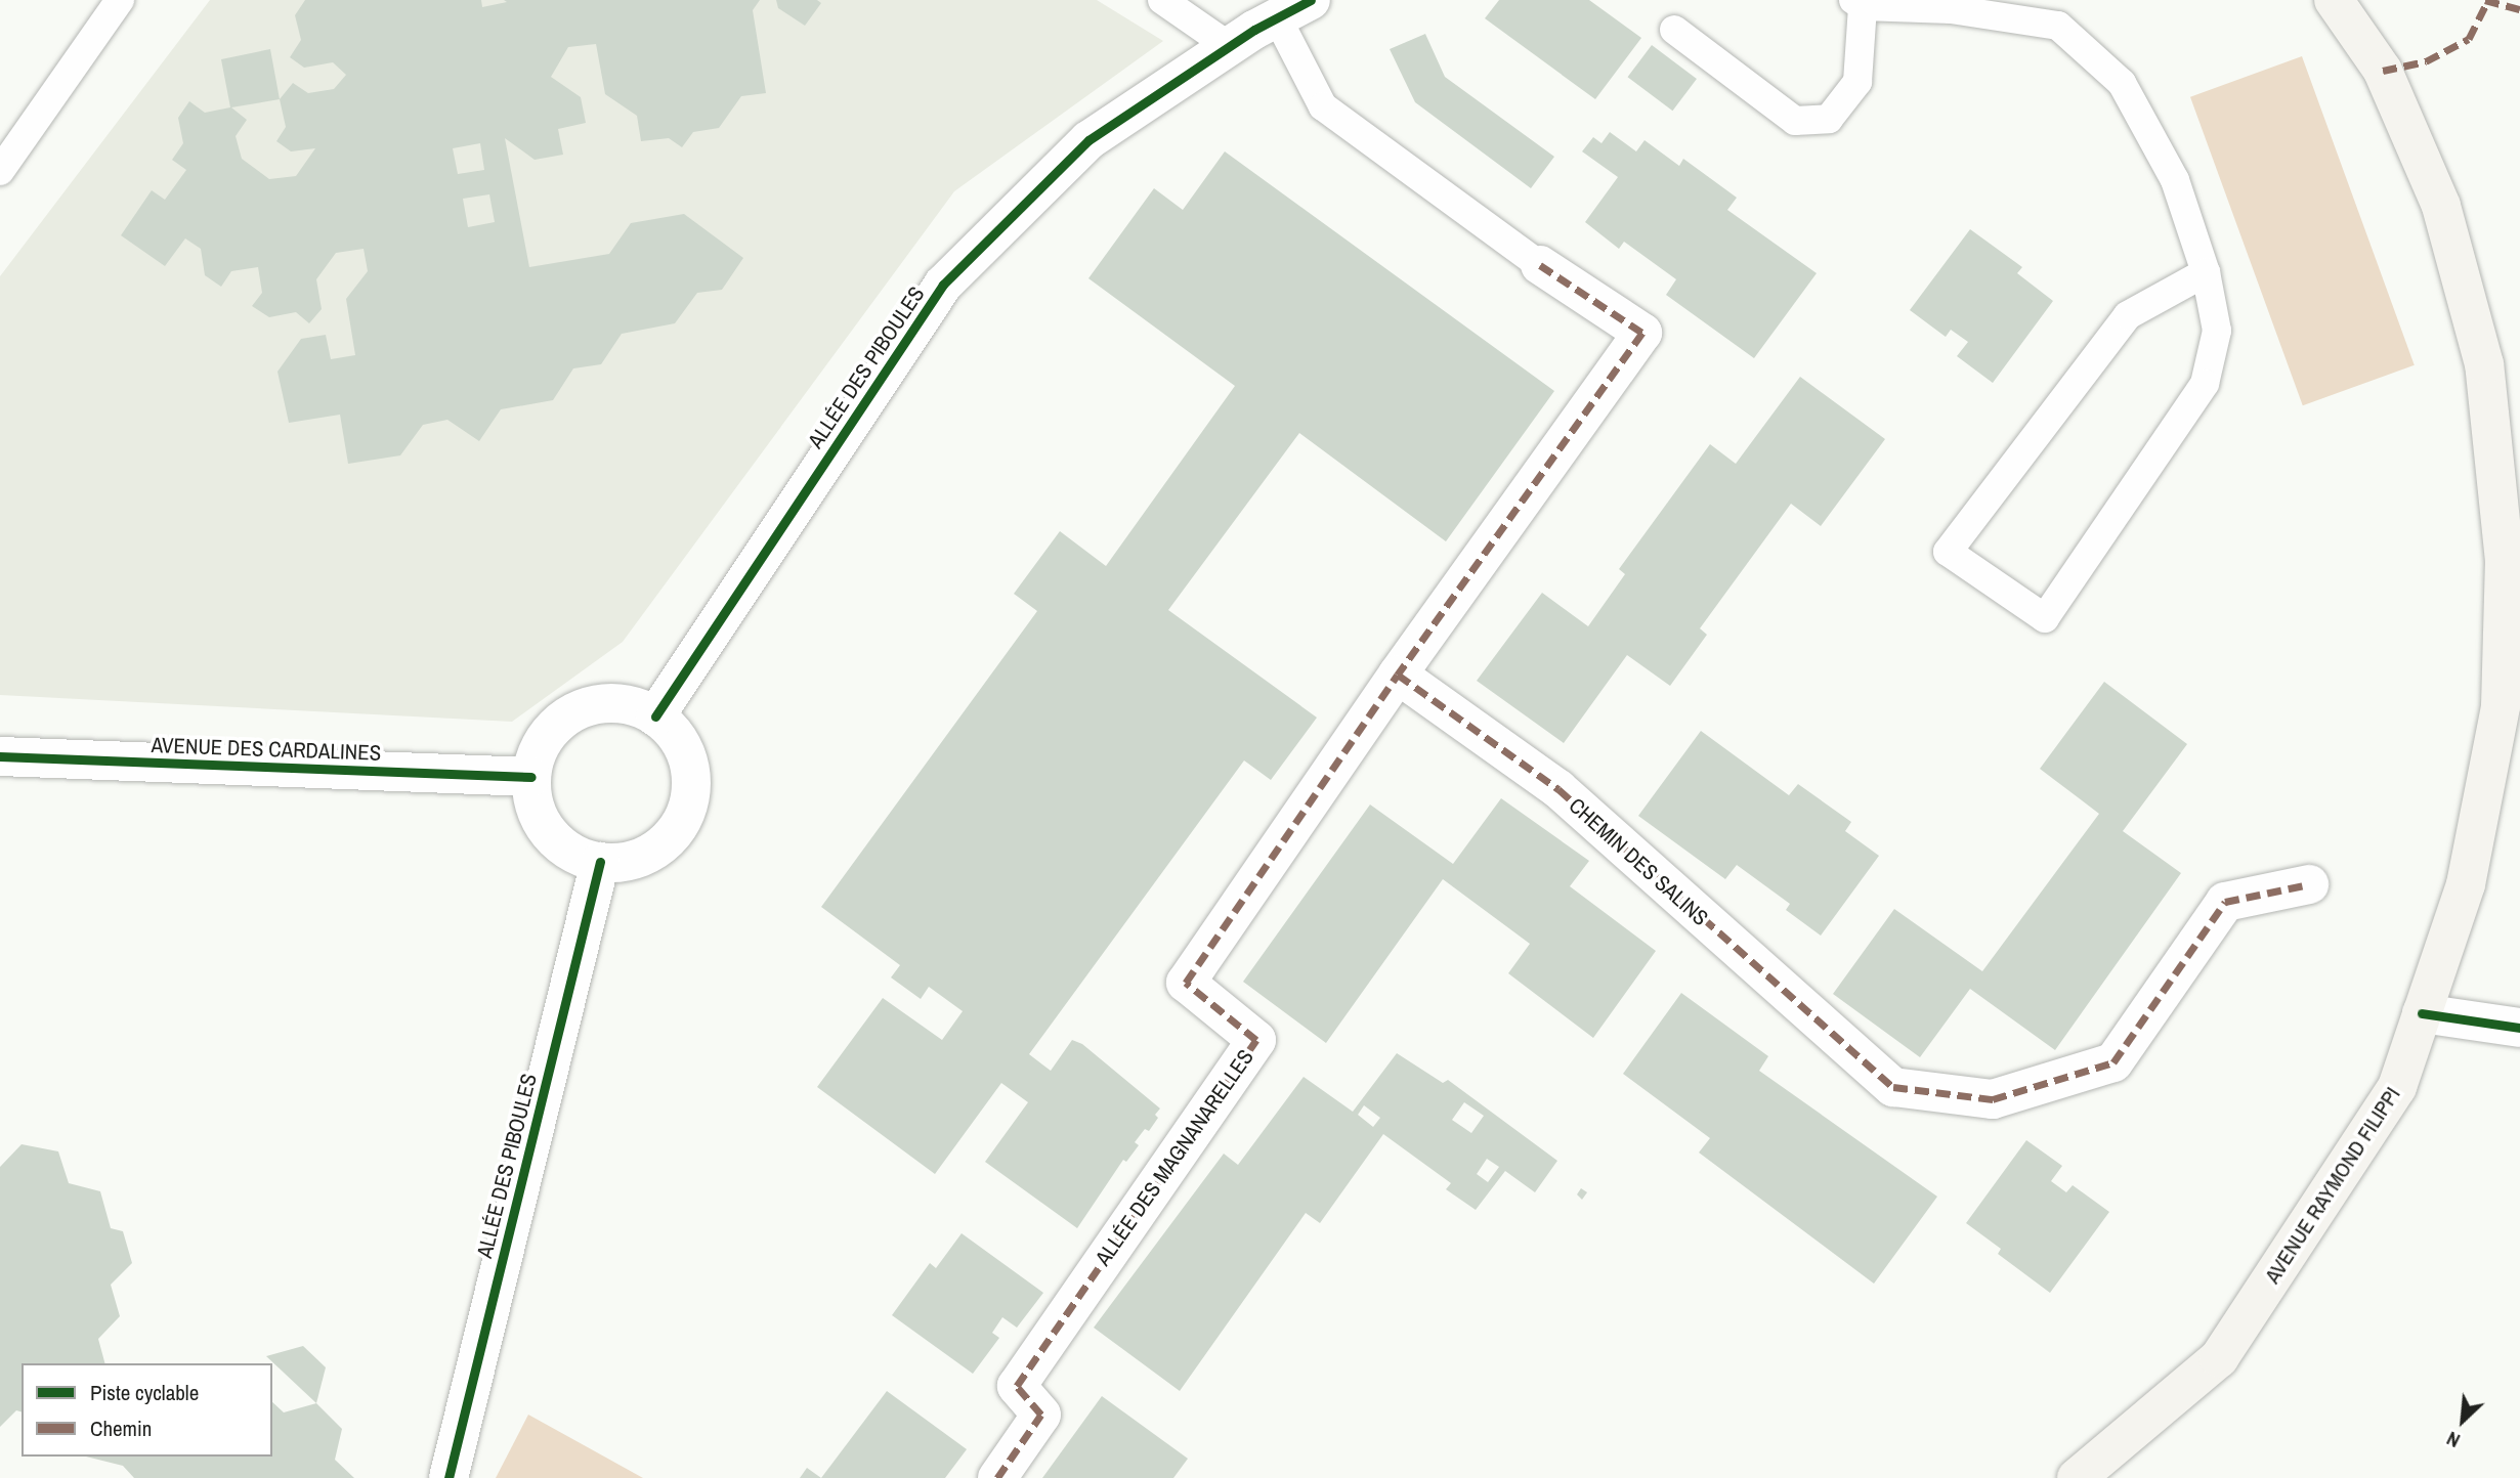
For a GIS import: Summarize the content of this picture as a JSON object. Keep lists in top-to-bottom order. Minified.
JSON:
{"streets":{"main road":["AVENUE RAYMOND FILIPPI"],"street":["ALLÉE DES PIBOULES","AVENUE DES CARDALINES","CHEMIN DES SALINS","ALLÉE DES MAGNANARELLES"]},"crossings":[["ALLÉE DES PIBOULES","AVENUE DES CARDALINES"],["CHEMIN DES SALINS","ALLÉE DES MAGNANARELLES"]],"legend":["Piste cyclable","Chemin"],"north":"bottom left"}
